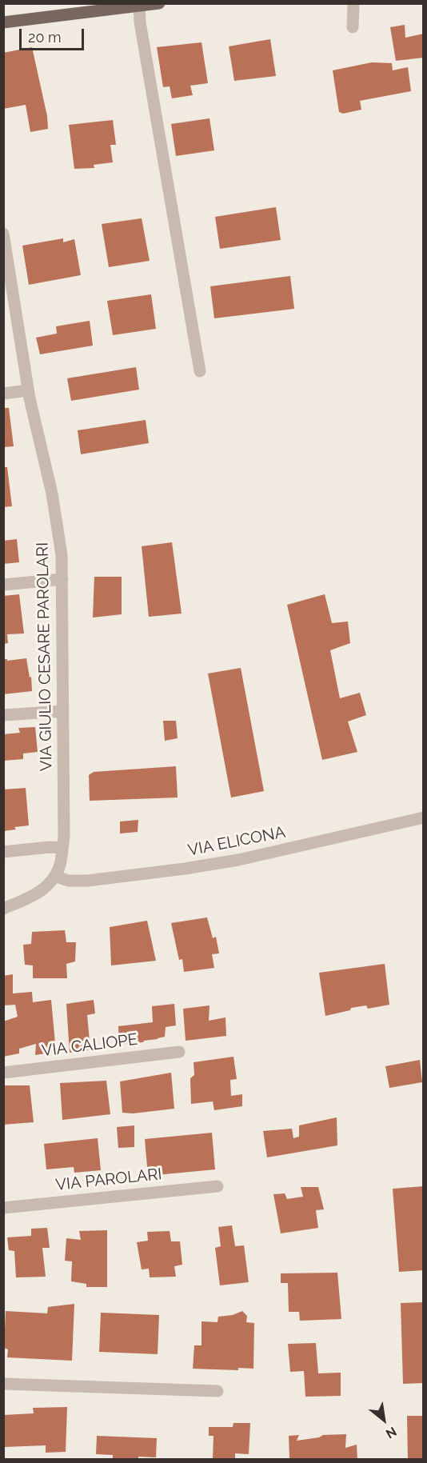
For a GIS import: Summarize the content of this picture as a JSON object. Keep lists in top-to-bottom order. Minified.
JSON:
{"streets":{"street":["VIA GIULIO CESARE PAROLARI","VIA ELICONA","VIA CALIOPE","VIA PAROLARI"]},"crossings":[["VIA GIULIO CESARE PAROLARI","VIA ELICONA"]],"scale_bar":"20 m","north":"bottom right"}
